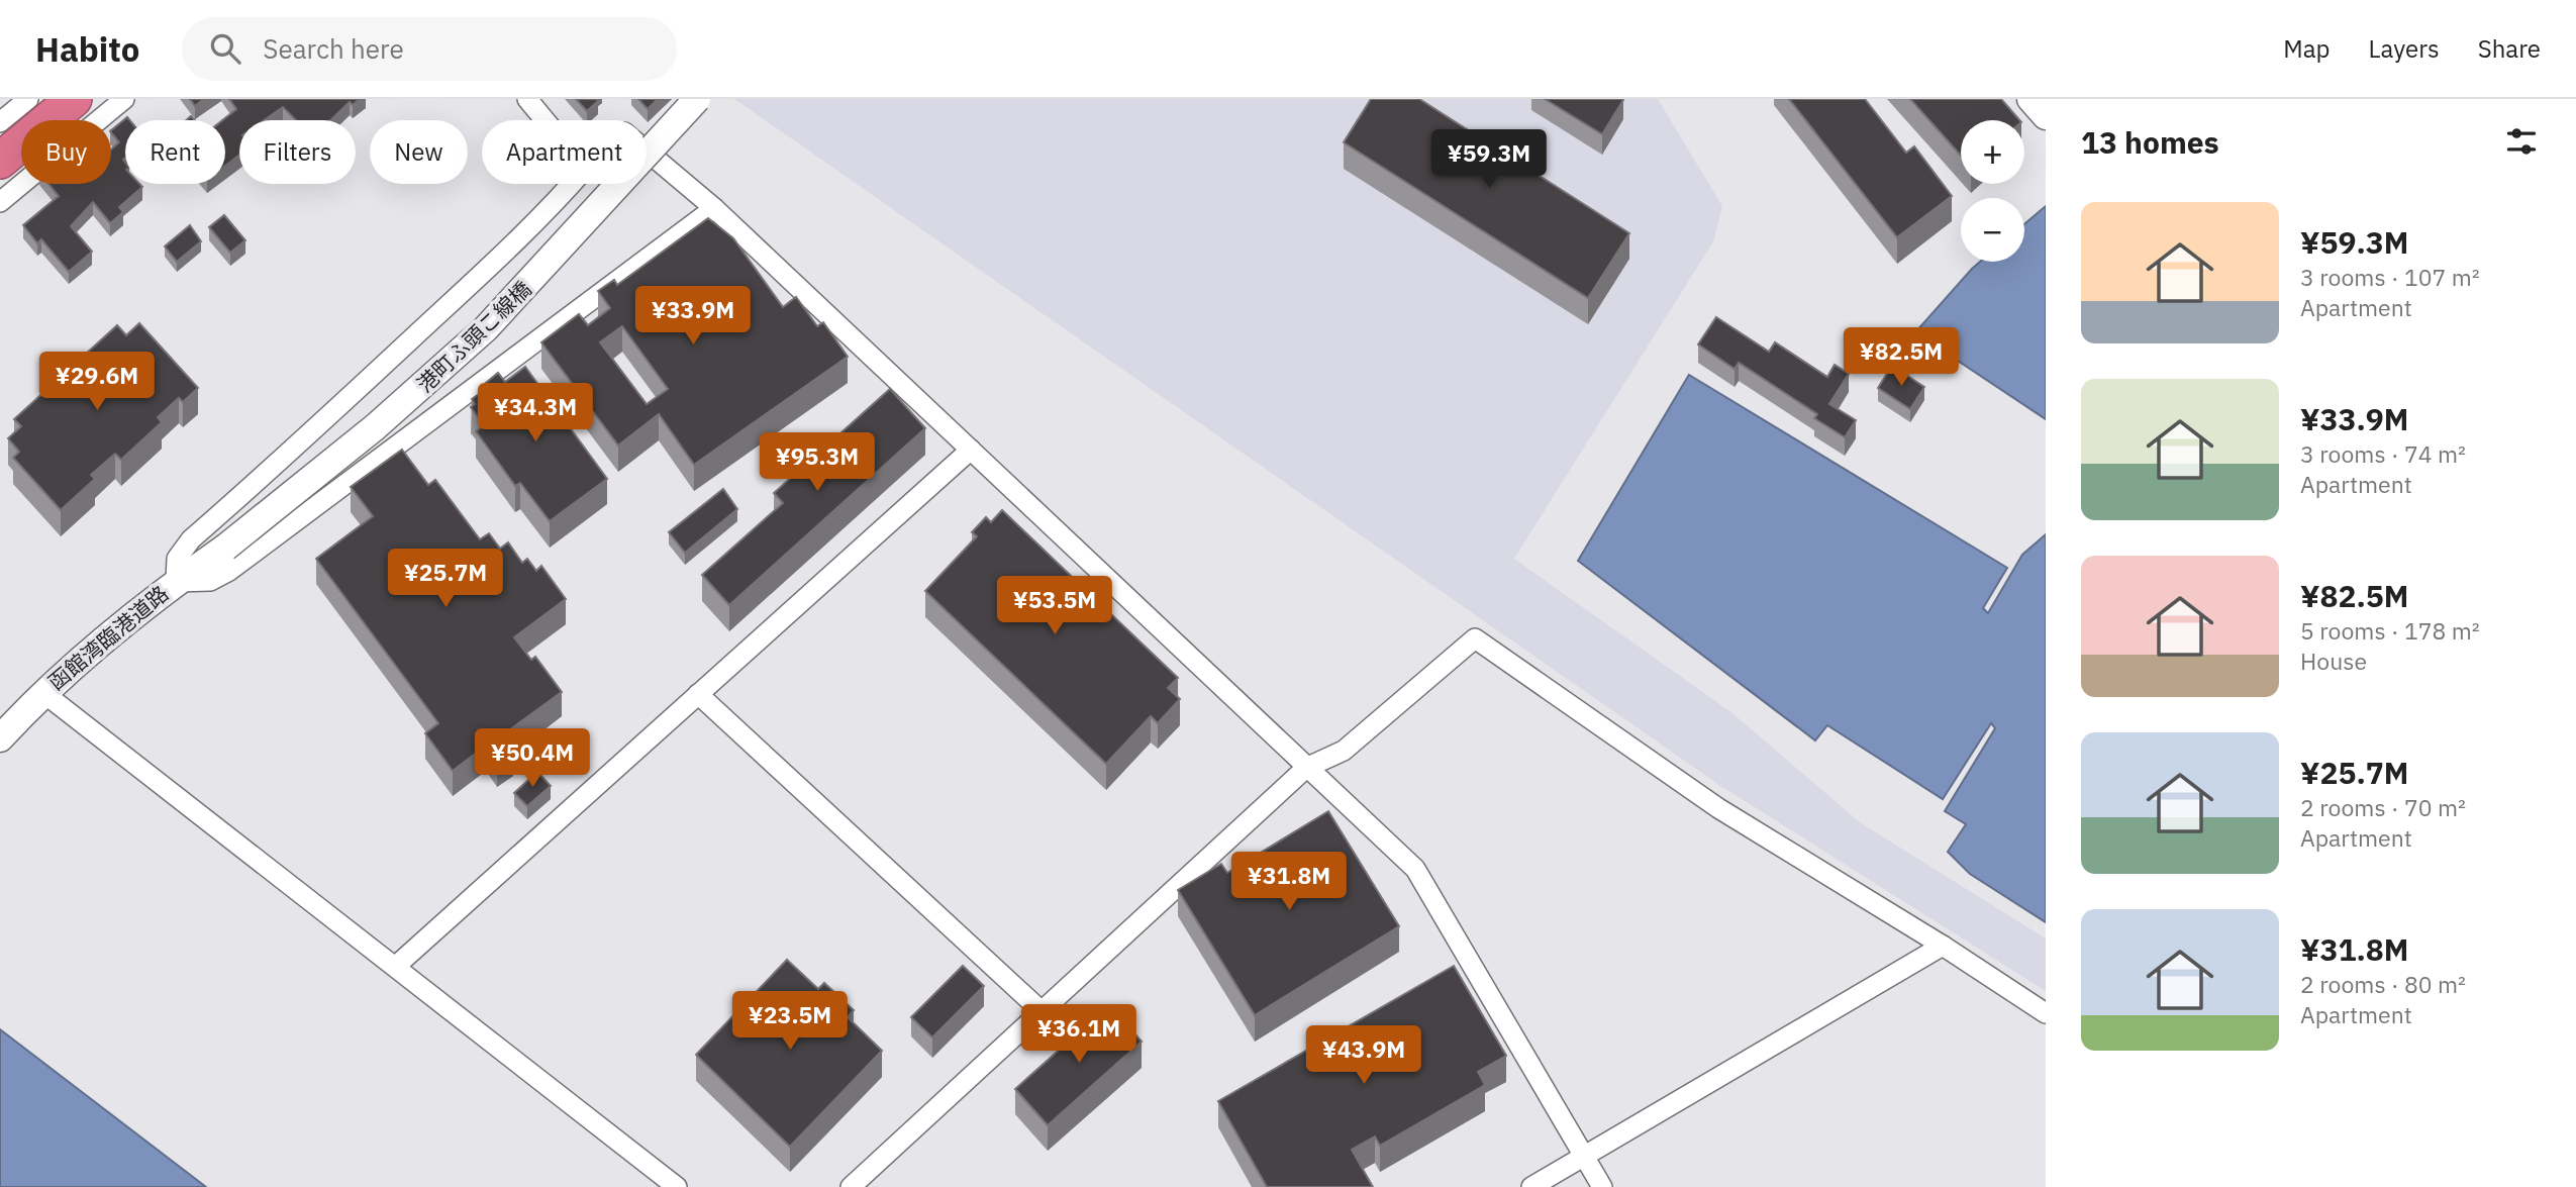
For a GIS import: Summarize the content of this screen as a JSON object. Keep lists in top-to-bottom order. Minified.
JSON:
{"streets":{"street":["港町ふ頭こ線橋","函館湾臨港道路"]},"crossings":[["港町ふ頭こ線橋","函館湾臨港道路"]],"page":{"header":"Habito","search":"Search here","nav":["Map","Layers","Share"],"heading":"13 homes","map_buttons":["+","−"],"chip":["Buy","Rent","Filters","New","Apartment"],"price":["¥59.3M","¥33.9M","¥82.5M","¥29.6M","¥34.3M","¥95.3M","¥25.7M","¥53.5M","¥50.4M","¥31.8M","¥23.5M","¥36.1M","¥43.9M"],"list":[{"name":"¥59.3M","note":"3 rooms · 107 m² · Apartment"},{"name":"¥33.9M","note":"3 rooms · 74 m² · Apartment"},{"name":"¥82.5M","note":"5 rooms · 178 m² · House"},{"name":"¥25.7M","note":"2 rooms · 70 m² · Apartment"},{"name":"¥31.8M","note":"2 rooms · 80 m² · Apartment"}]}}
